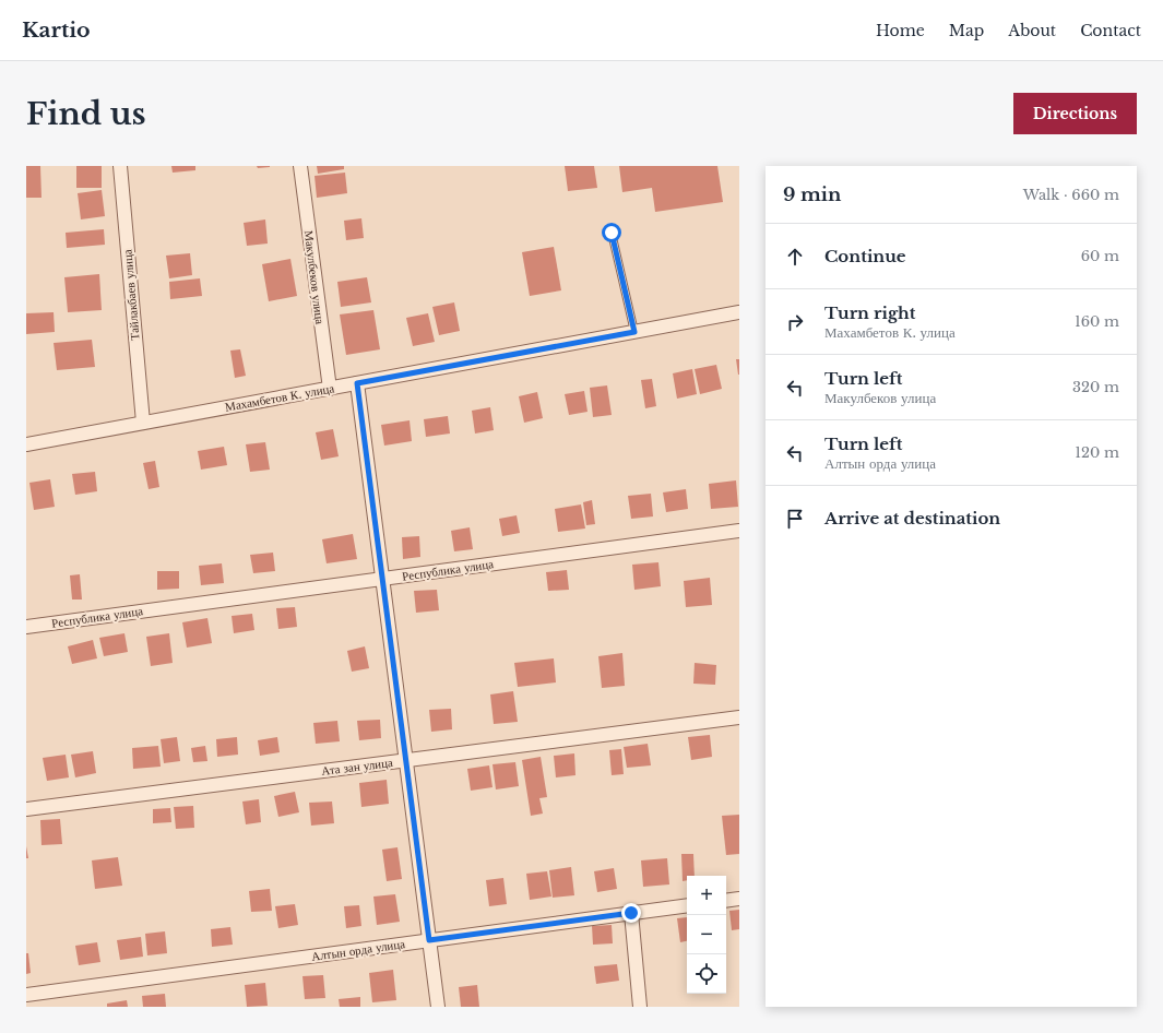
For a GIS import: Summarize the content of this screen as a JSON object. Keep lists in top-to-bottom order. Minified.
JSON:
{"streets":{"street":["Макулбеков улица","Тайлакбаев улица","Махамбетов К. улица","Республика улица","Ата зан улица","Алтын орда улица"]},"crossings":[["Макулбеков улица","Махамбетов К. улица"],["Тайлакбаев улица","Махамбетов К. улица"]],"page":{"header":"Kartio","nav":["Home","Map","About","Contact"],"buttons":"Directions","title":"Find us","heading":["9 min","Walk · 660 m"],"list":[["Continue","60 m"],["Turn right","Махамбетов К. улица","160 m"],["Turn left","Макулбеков улица","320 m"],["Turn left","Алтын орда улица","120 m"],"Arrive at destination"],"map_buttons":["+","−"]}}
